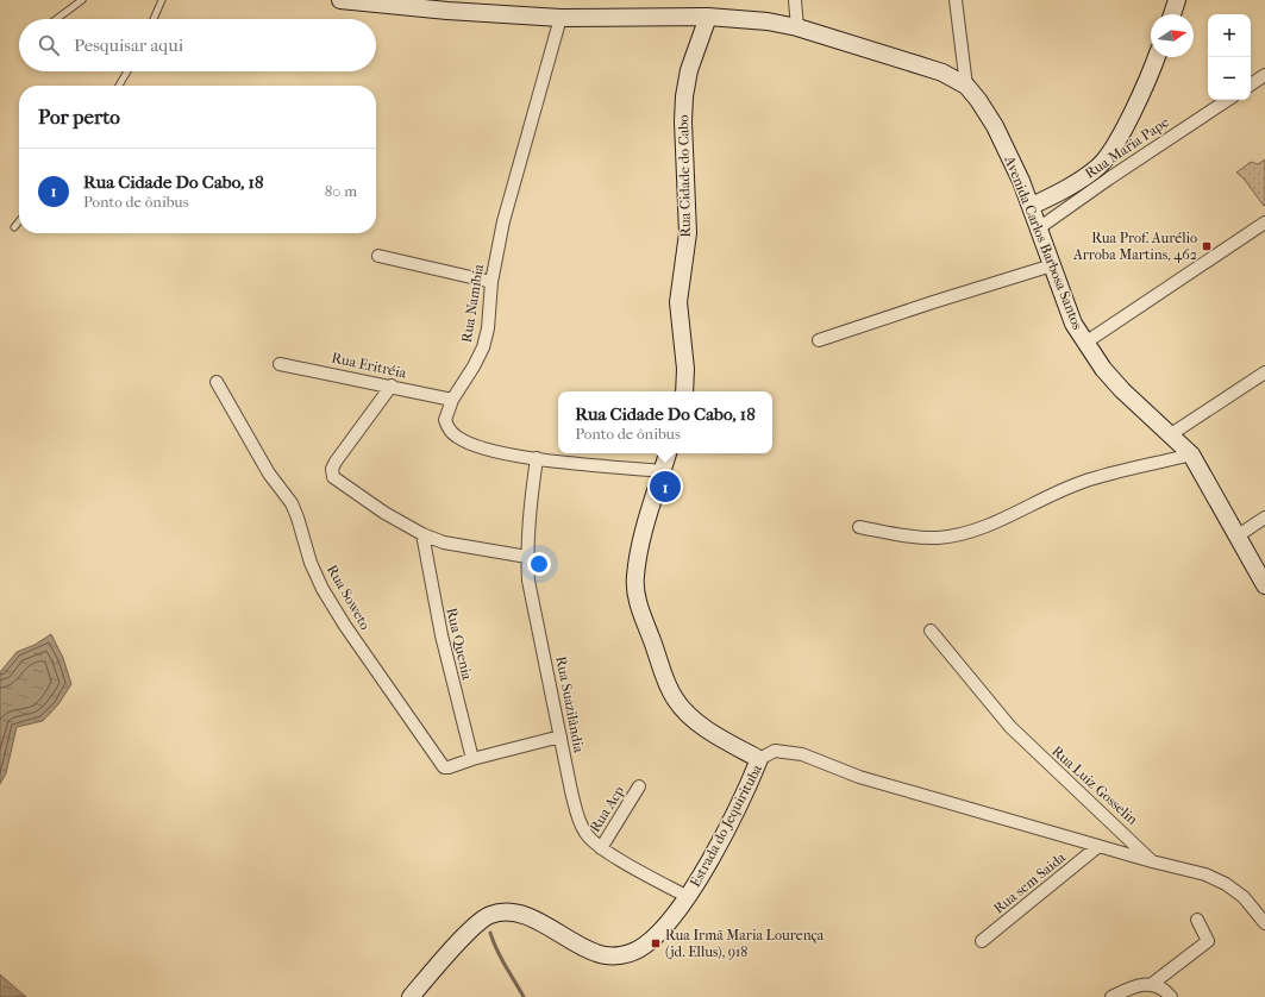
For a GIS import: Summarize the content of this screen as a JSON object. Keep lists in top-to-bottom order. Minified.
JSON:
{"streets":{"street":["Rua Maria Pape","Rua Cidade do Cabo","Avenida Carlos Barbosa Santos","Rua Namíbia","Rua Eritréia","Rua Soweto","Rua Quenia","Rua Suazilândia","Rua Luiz Gosselin","Rua Acp","Estrada do Jequirituba","Rua sem Saida"]},"crossings":[["Rua Maria Pape","Avenida Carlos Barbosa Santos"],["Rua Cidade do Cabo","Avenida Carlos Barbosa Santos"],["Avenida Carlos Barbosa Santos","Rua Namíbia"],["Rua Namíbia","Rua Eritréia"],["Rua Namíbia","Rua Suazilândia"],["Rua Soweto","Rua Quenia"],["Rua Suazilândia","Rua Acp"],["Rua Suazilândia","Estrada do Jequirituba"],["Rua Luiz Gosselin","Estrada do Jequirituba"],["Estrada do Jequirituba","Rua sem Saida"]],"places":{"transit":["Rua Prof. Aurélio Arroba Martins, 462","Rua Irmã Maria Lourença (jd. Ellus), 918"]},"north":"right","page":{"map_buttons":["+","−"],"search":"Pesquisar aqui","heading":"Por perto","list":[{"mark":"1","name":"Rua Cidade Do Cabo, 18","note":"Ponto de ônibus","value":"80 m"}],"popup":["Rua Cidade Do Cabo, 18","Ponto de ônibus"],"pins":"1"}}
